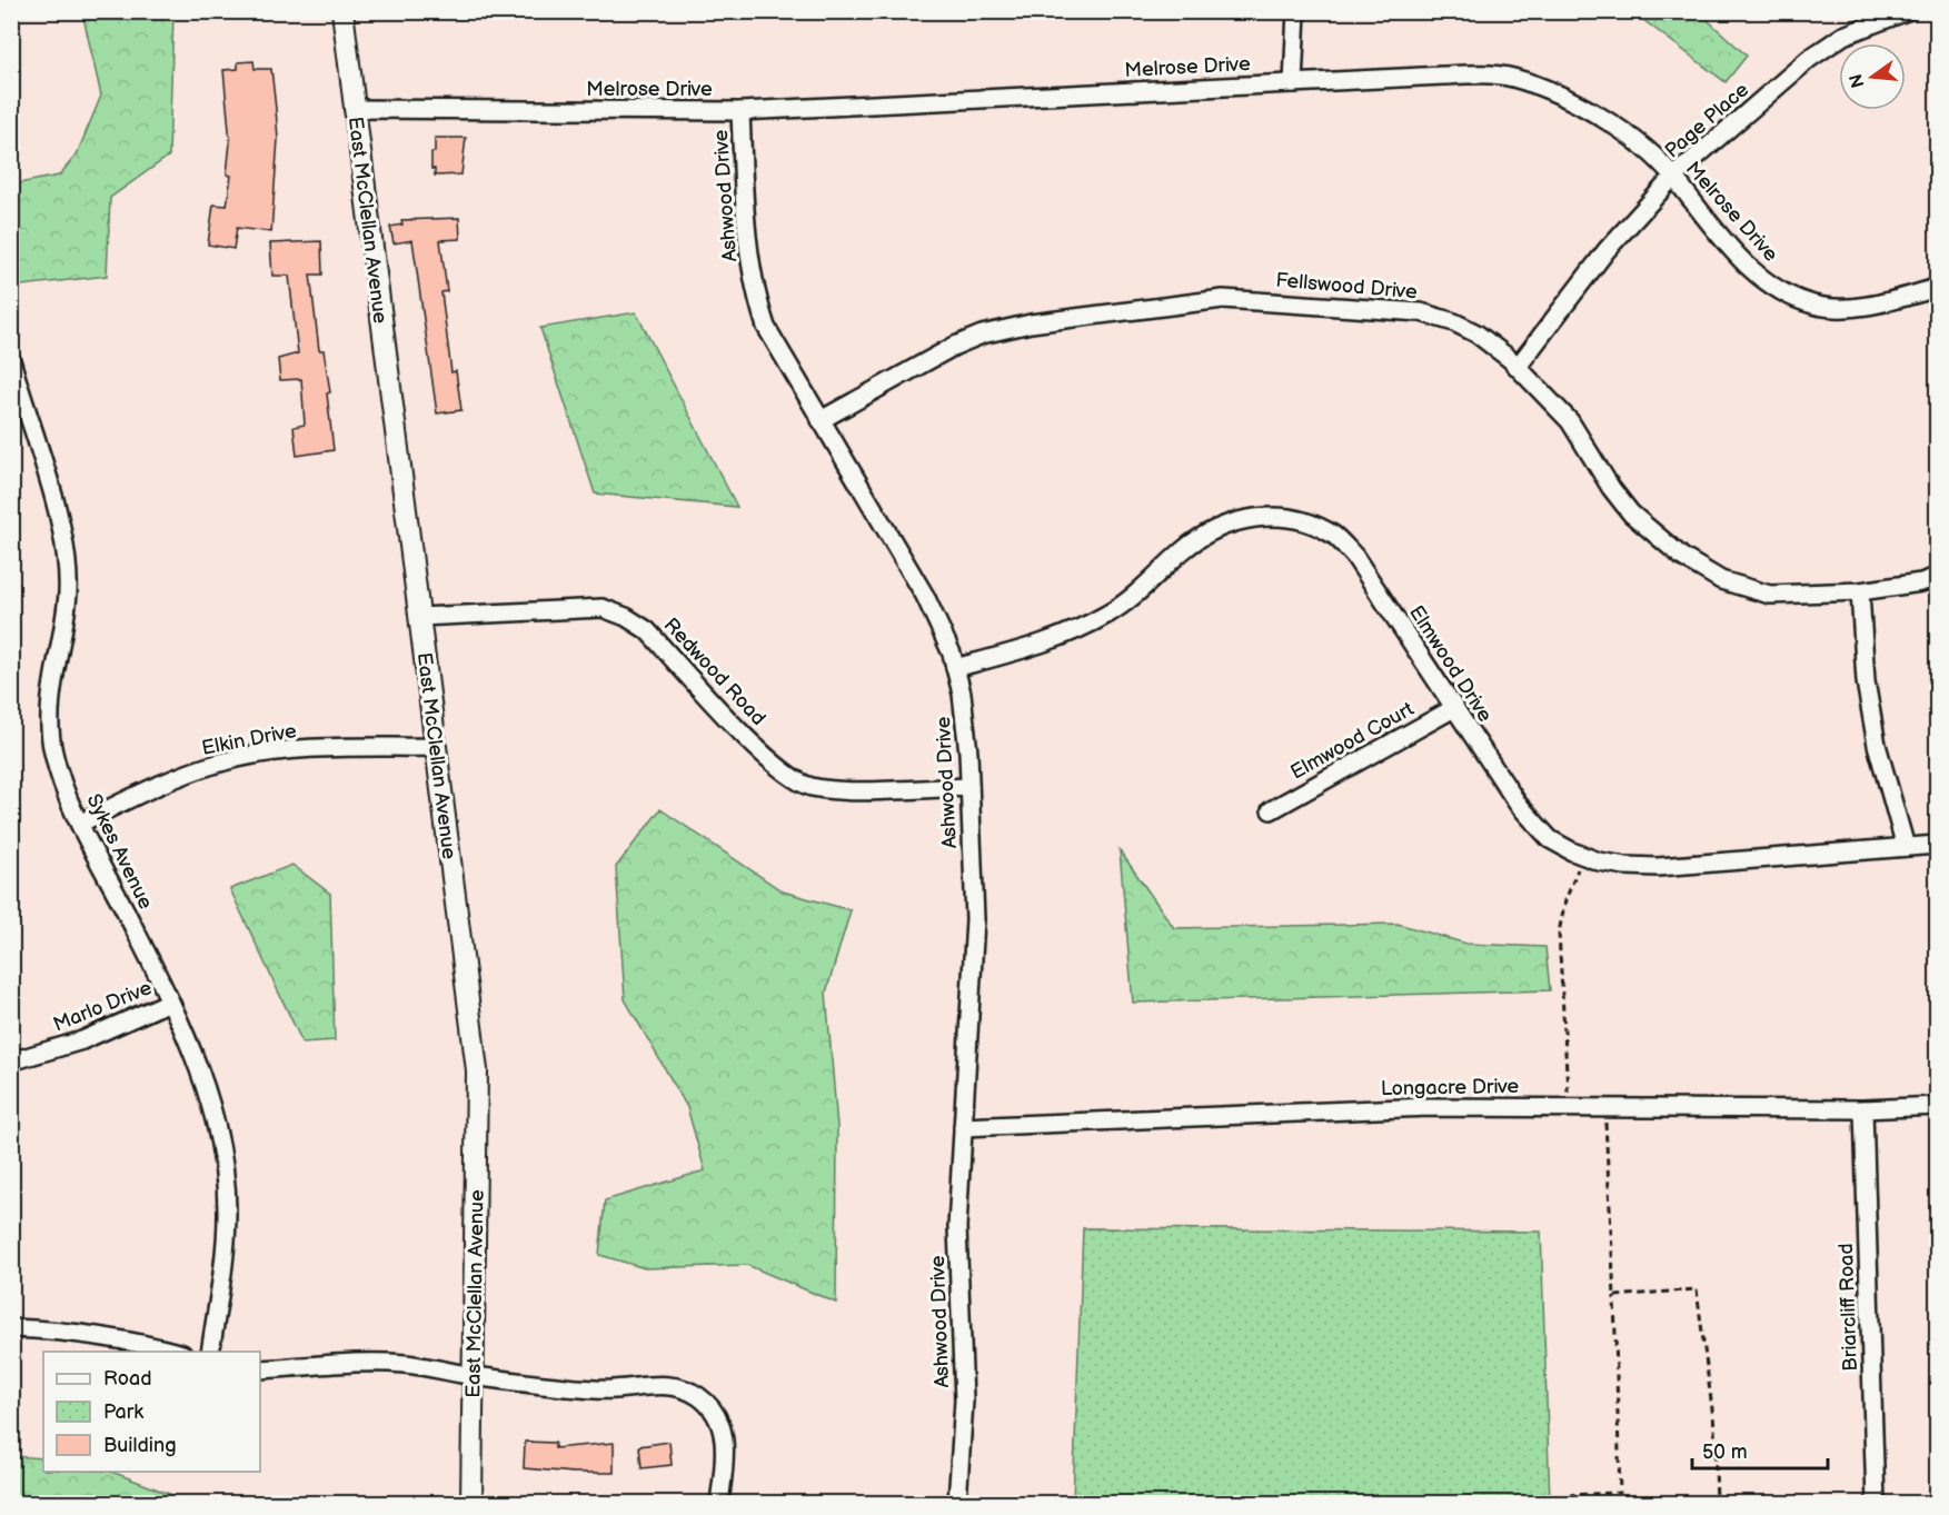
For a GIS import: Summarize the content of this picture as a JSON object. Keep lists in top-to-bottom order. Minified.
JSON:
{"streets":{"street":["Melrose Drive","Page Place","Ashwood Drive","East McClellan Avenue","Fellswood Drive","Elmwood Drive","Redwood Road","Elkin Drive","Elmwood Court","Sykes Avenue","Marlo Drive","Longacre Drive","Briarcliff Road"]},"crossings":[["Melrose Drive","Page Place"],["Melrose Drive","Ashwood Drive"],["Melrose Drive","East McClellan Avenue"],["Page Place","Fellswood Drive"],["Ashwood Drive","Fellswood Drive"],["Ashwood Drive","Elmwood Drive"],["Ashwood Drive","Redwood Road"],["Ashwood Drive","Longacre Drive"],["East McClellan Avenue","Redwood Road"],["East McClellan Avenue","Elkin Drive"],["Elmwood Drive","Elmwood Court"],["Elkin Drive","Sykes Avenue"],["Sykes Avenue","Marlo Drive"],["Longacre Drive","Briarcliff Road"]],"legend":["Road","Park","Building"],"scale_bar":"50 m","north":"left"}
